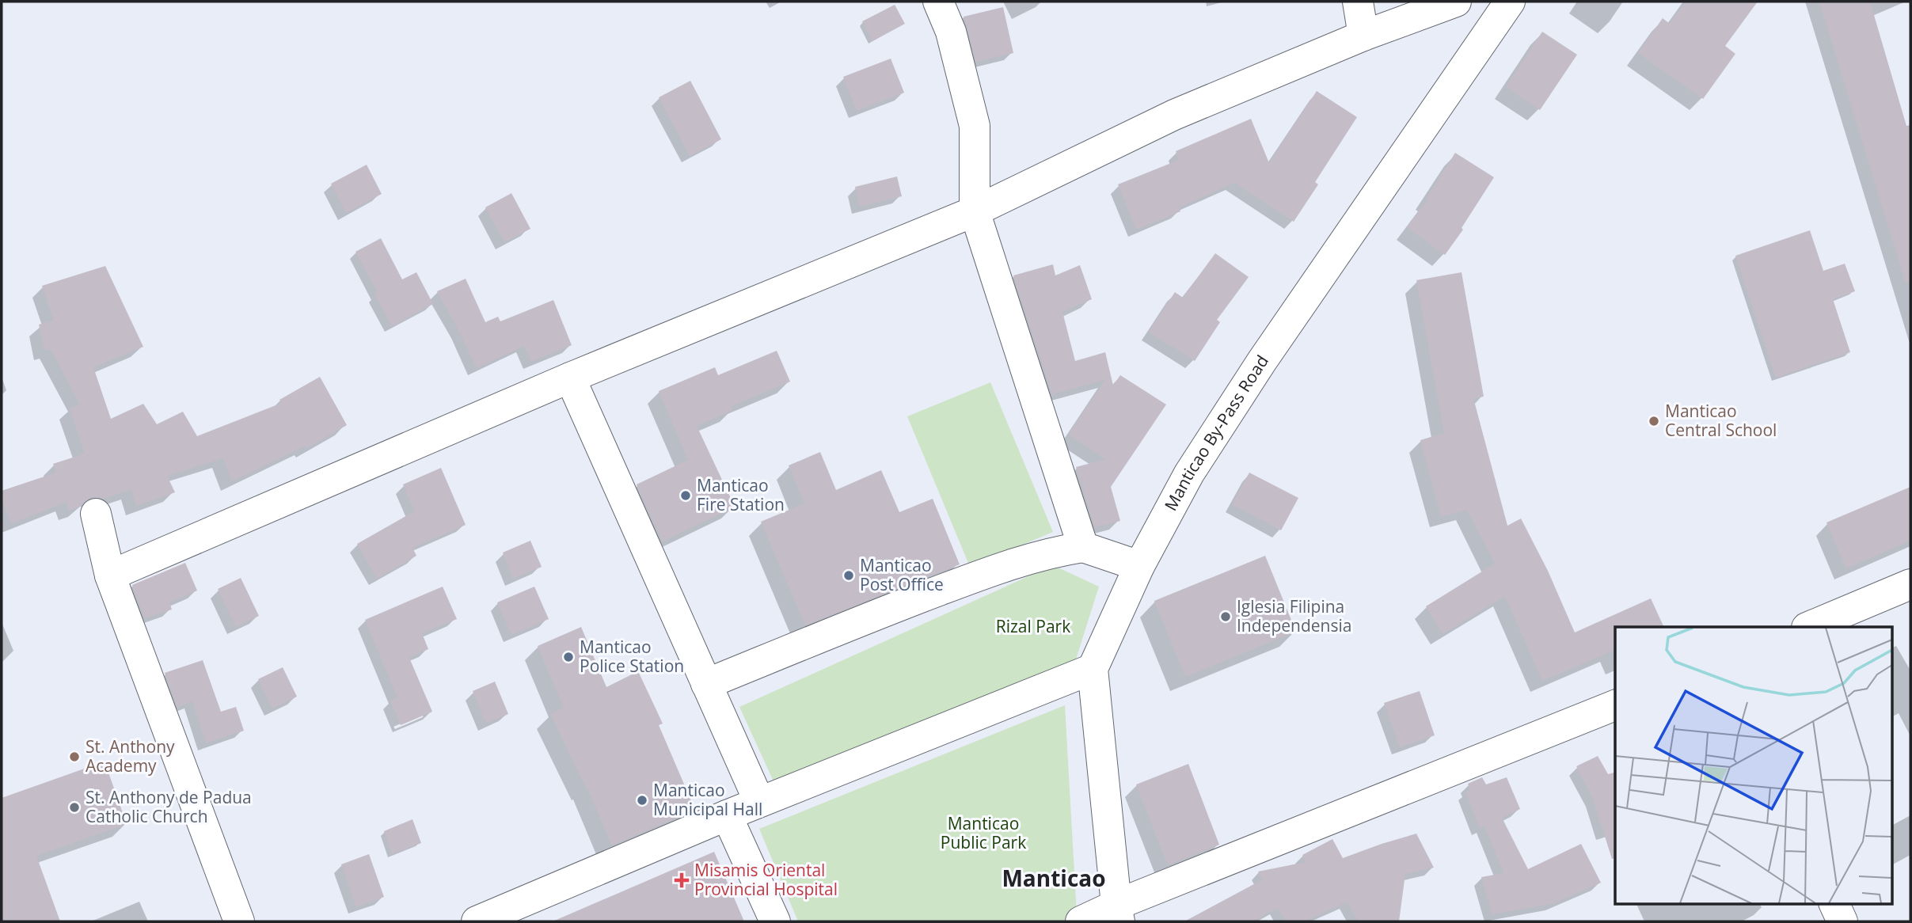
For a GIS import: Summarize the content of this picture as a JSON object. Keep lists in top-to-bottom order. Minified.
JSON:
{"streets":{"street":["Manticao By-Pass Road"]},"districts":["Manticao"],"parks":["Rizal Park","Manticao Public Park"],"places":{"other":["Manticao Central School","Manticao Fire Station","Manticao Post Office","Iglesia Filipina Independensia","Manticao Police Station","St. Anthony Academy","Manticao Municipal Hall","St. Anthony de Padua Catholic Church"],"health":["Misamis Oriental Provincial Hospital"]}}
